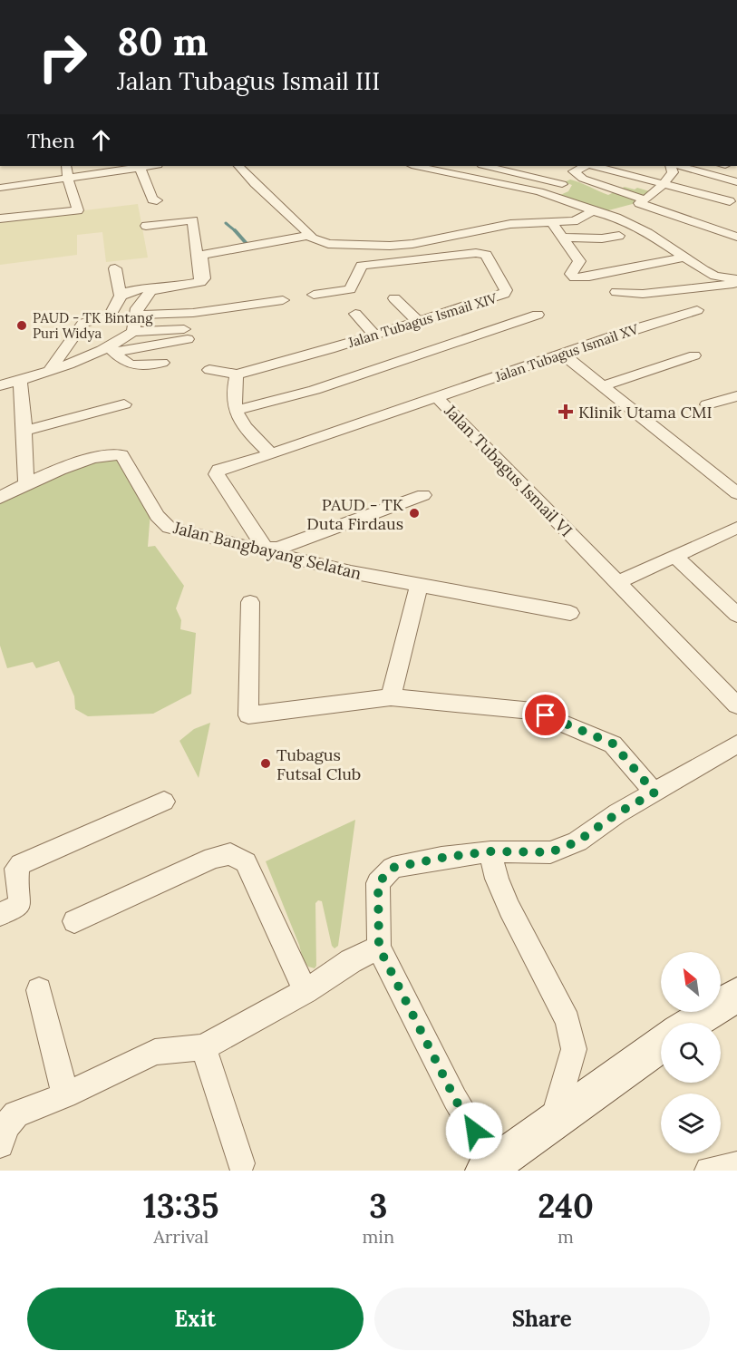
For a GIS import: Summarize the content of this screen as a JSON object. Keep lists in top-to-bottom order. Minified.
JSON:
{"streets":{"street":["Jalan Tubagus Ismail XIV","Jalan Tubagus Ismail XV","Jalan Tubagus Ismail VI","Jalan Bangbayang Selatan"]},"crossings":[["Jalan Tubagus Ismail XV","Jalan Tubagus Ismail VI"],["Jalan Tubagus Ismail VI","Jalan Bangbayang Selatan"]],"places":{"other":["PAUD - TK Bintang Puri Widya","PAUD - TK Duta Firdaus","Tubagus Futsal Club"],"health":["Klinik Utama CMI"]},"north":"top left","page":{"turn":["80 m","Jalan Tubagus Ismail III"],"then":"Then","eta":["13:35","Arrival","3","min","240","m"],"buttons":["Exit","Share"]}}
